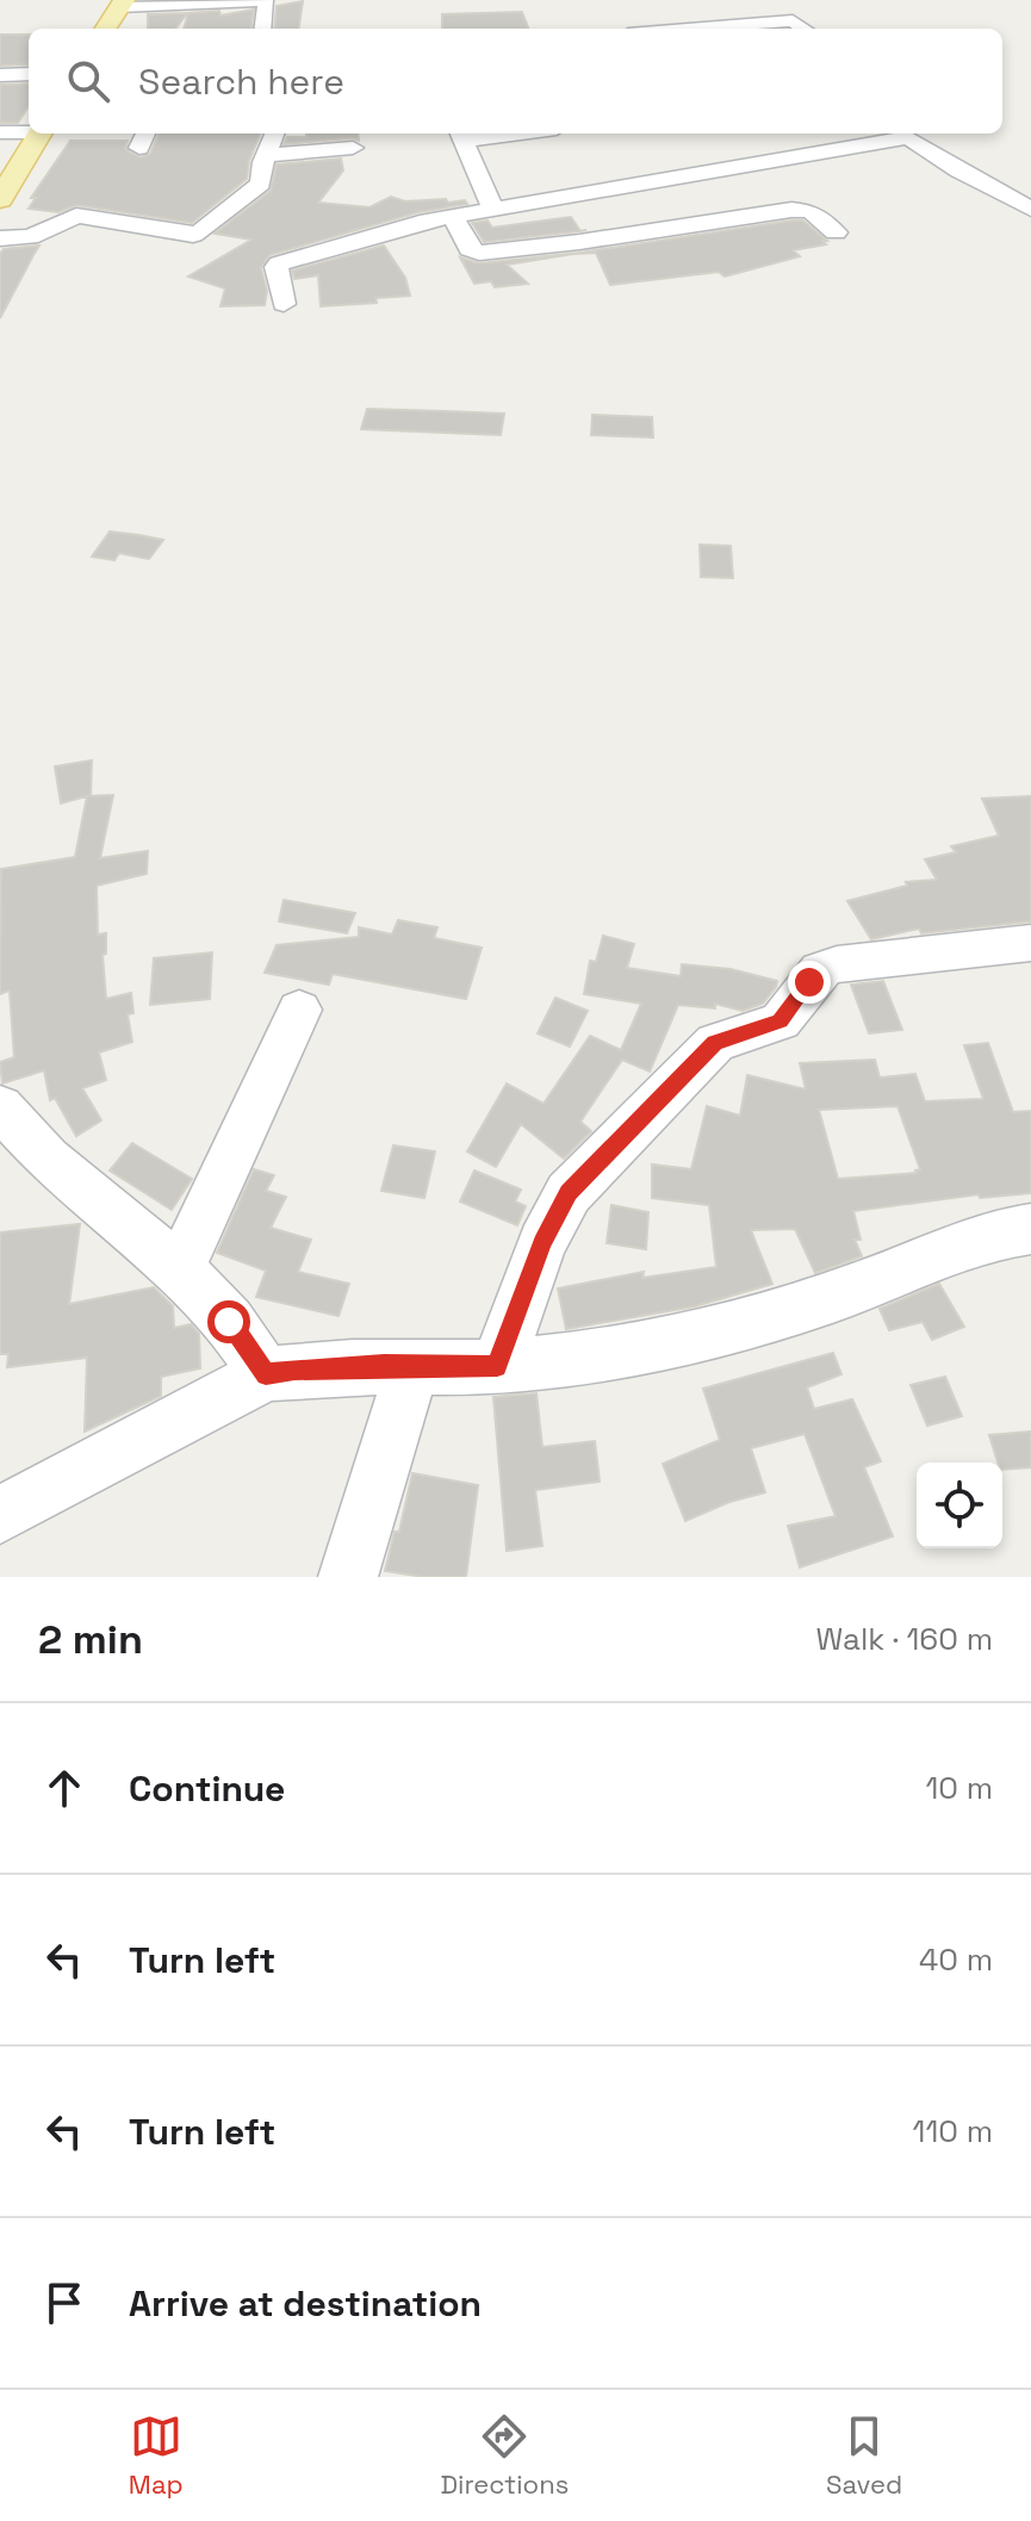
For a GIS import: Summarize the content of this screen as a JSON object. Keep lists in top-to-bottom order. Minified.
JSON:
{"page":{"search":"Search here","heading":["2 min","Walk · 160 m"],"list":[["Continue","10 m"],["Turn left","40 m"],["Turn left","110 m"],"Arrive at destination"],"nav":["Map","Directions","Saved"]}}
